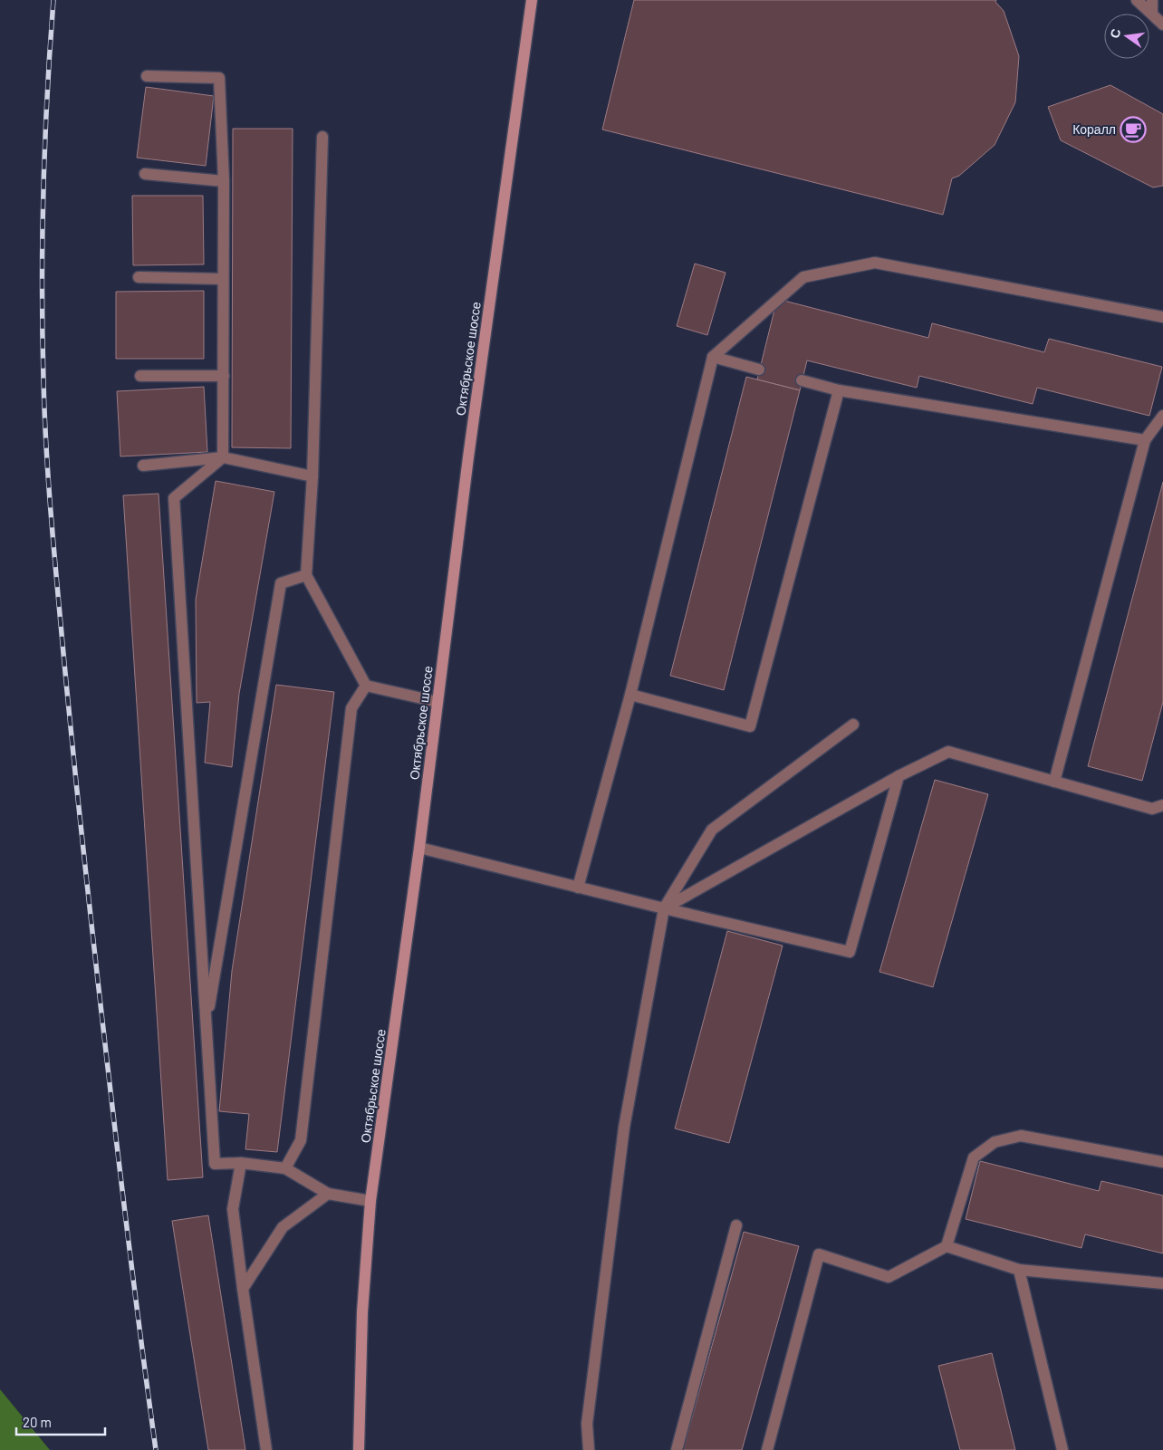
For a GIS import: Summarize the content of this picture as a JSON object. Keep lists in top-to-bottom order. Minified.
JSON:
{"streets":{"main road":["Октябрьское шоссе"]},"places":{"cafe":["Коралл"]},"scale_bar":"20 m","north":"left"}
